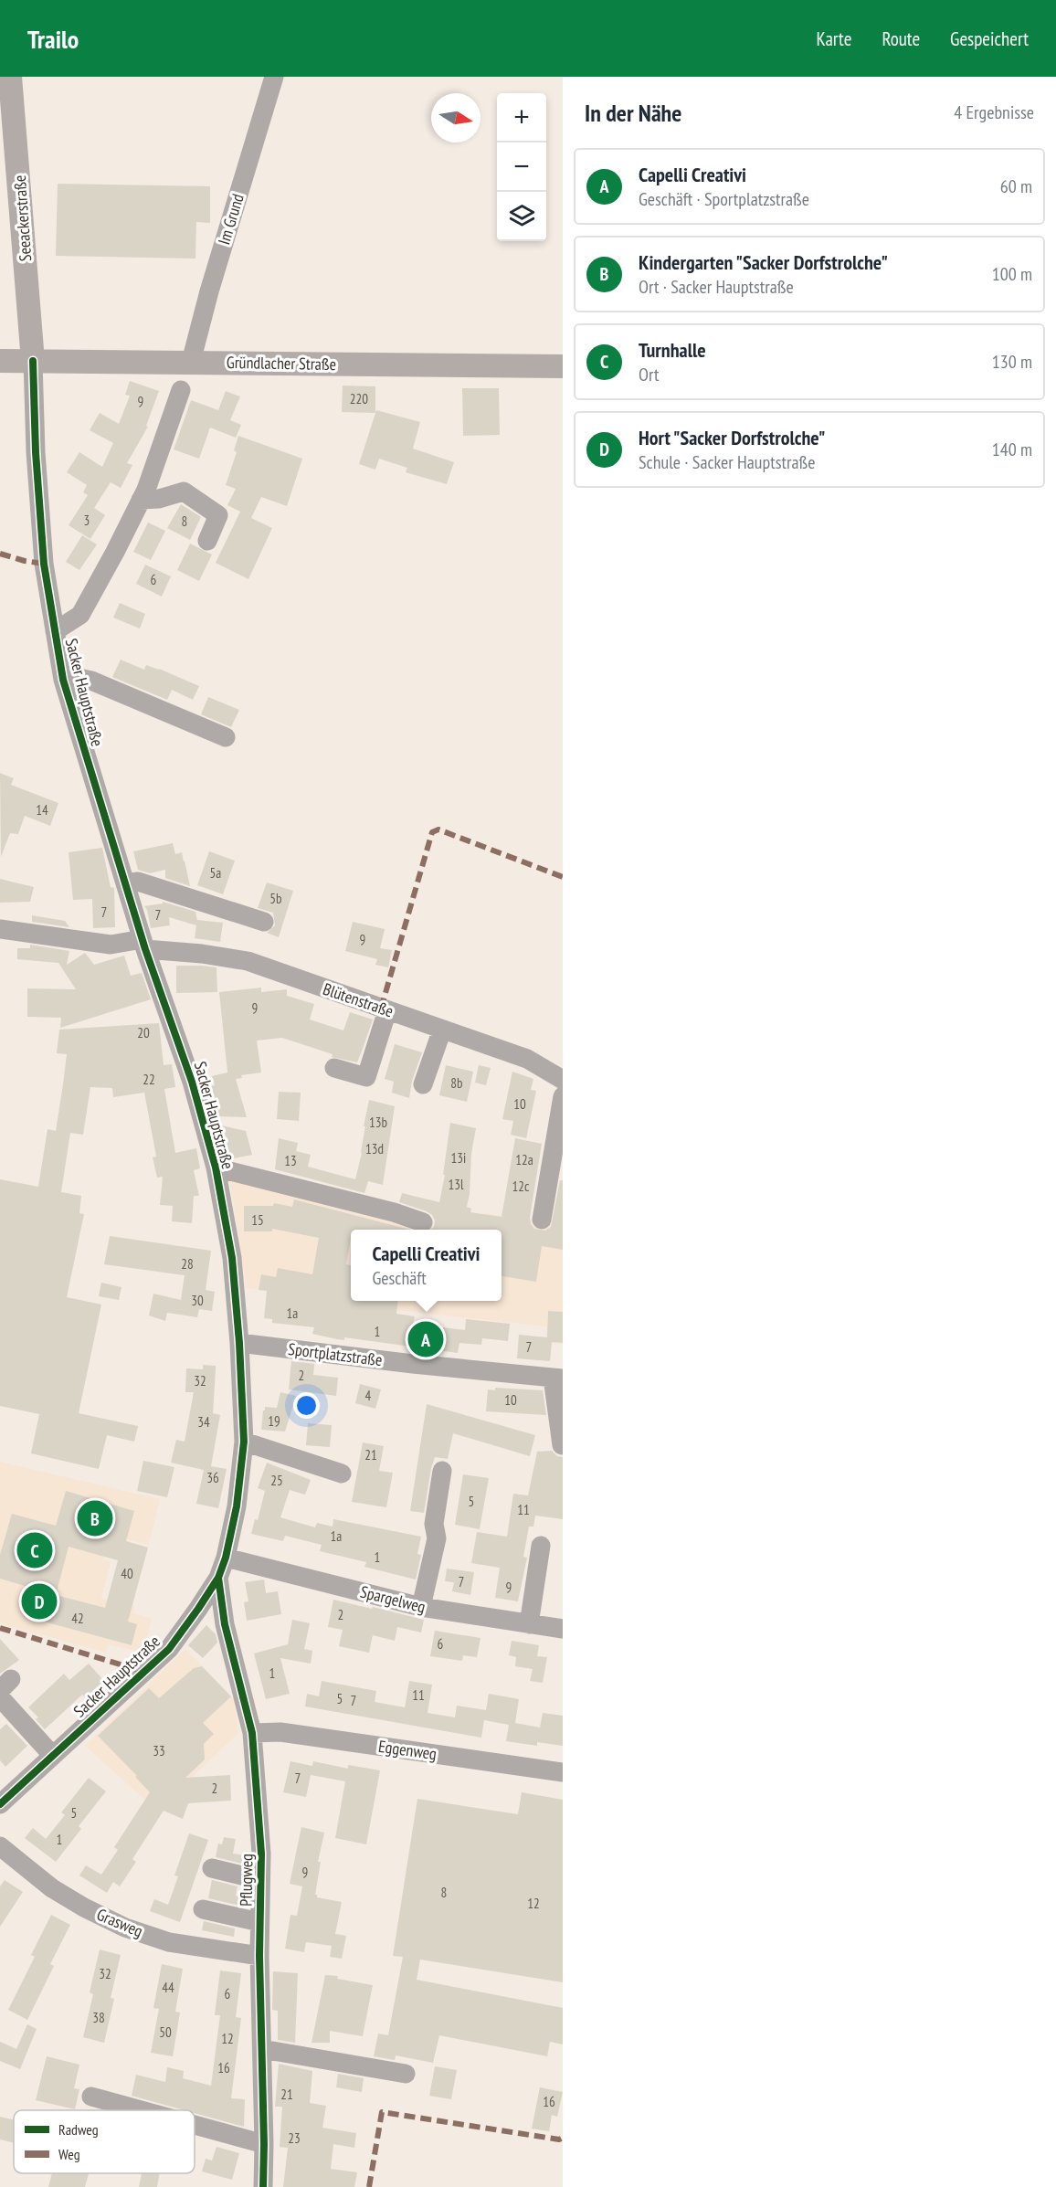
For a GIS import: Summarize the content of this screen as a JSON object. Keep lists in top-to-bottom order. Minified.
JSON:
{"streets":{"main road":["Seeackerstraße","Gründlacher Straße"],"street":["Im Grund","Sacker Hauptstraße","Blütenstraße","Sportplatzstraße","Spargelweg","Eggenweg","Pflugweg","Grasweg"]},"crossings":[["Seeackerstraße","Gründlacher Straße"],["Seeackerstraße","Sacker Hauptstraße"],["Im Grund","Gründlacher Straße"],["Gründlacher Straße","Sacker Hauptstraße"],["Sacker Hauptstraße","Blütenstraße"],["Sacker Hauptstraße","Sportplatzstraße"],["Sacker Hauptstraße","Spargelweg"],["Sacker Hauptstraße","Pflugweg"],["Eggenweg","Pflugweg"],["Pflugweg","Grasweg"]],"house_numbers":["220","9","3","8","6","14","5a","5b","7","7","9","9","20","22","8b","10","13b","13d","13i","12a","13","13l","12c","15","28","30","1a","1","7","2","32","4","10","19","34","21","36","25","5","11","1a","1","40","7","9","2","42","6","1","11","5","7","33","7","2","5","1","9","8","12","32","44","6","38","50","12","16","21","16","23"],"legend":["Radweg","Weg"],"north":"right","page":{"header":"Trailo","nav":["Karte","Route","Gespeichert"],"heading":["In der Nähe","4 Ergebnisse"],"map_buttons":["+","−"],"list":[{"mark":"A","name":"Capelli Creativi","note":"Geschäft · Sportplatzstraße","value":"60 m"},{"mark":"B","name":"Kindergarten \"Sacker Dorfstrolche\"","note":"Ort · Sacker Hauptstraße","value":"100 m"},{"mark":"C","name":"Turnhalle","note":"Ort","value":"130 m"},{"mark":"D","name":"Hort \"Sacker Dorfstrolche\"","note":"Schule · Sacker Hauptstraße","value":"140 m"}],"popup":["Capelli Creativi","Geschäft"],"pins":["A","B","C","D"]}}
